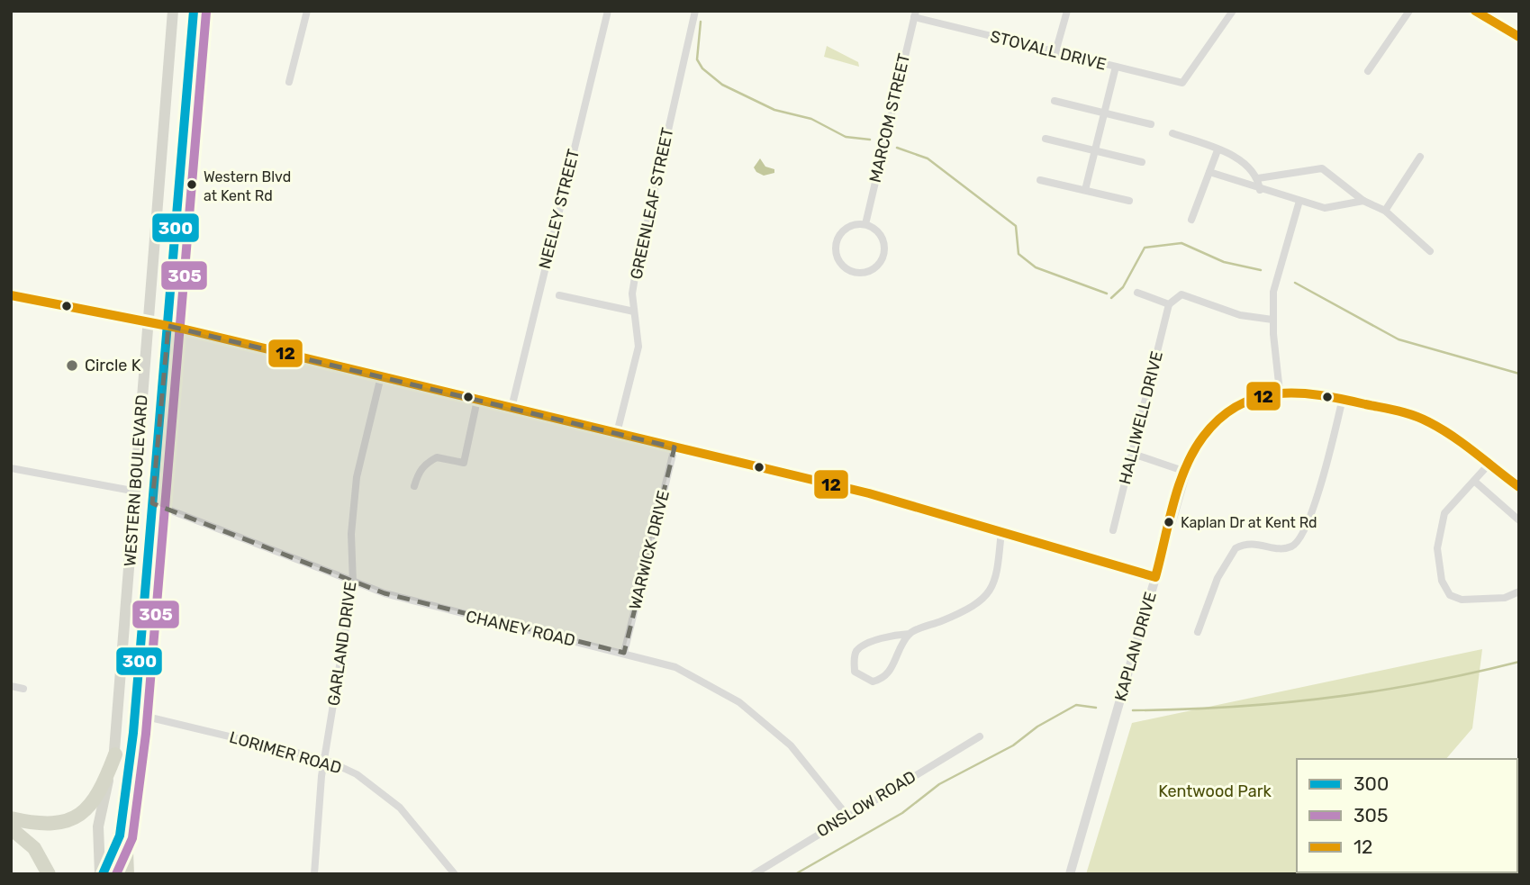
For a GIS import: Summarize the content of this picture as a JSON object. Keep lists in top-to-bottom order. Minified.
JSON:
{"streets":{"main road":["WESTERN BOULEVARD"],"street":["STOVALL DRIVE","MARCOM STREET","GREENLEAF STREET","NEELEY STREET","HALLIWELL DRIVE","WARWICK DRIVE","CHANEY ROAD","GARLAND DRIVE","KAPLAN DRIVE","LORIMER ROAD","ONSLOW ROAD"]},"crossings":[["STOVALL DRIVE","MARCOM STREET"],["WESTERN BOULEVARD","CHANEY ROAD"],["WARWICK DRIVE","CHANEY ROAD"],["CHANEY ROAD","GARLAND DRIVE"],["CHANEY ROAD","ONSLOW ROAD"],["GARLAND DRIVE","LORIMER ROAD"]],"parks":["Kentwood Park"],"places":["Western Blvd at Kent Rd","Circle K","Kaplan Dr at Kent Rd"],"lines":["transit line 300","transit line 12","transit line 305"],"legend":["300","305","12"]}
